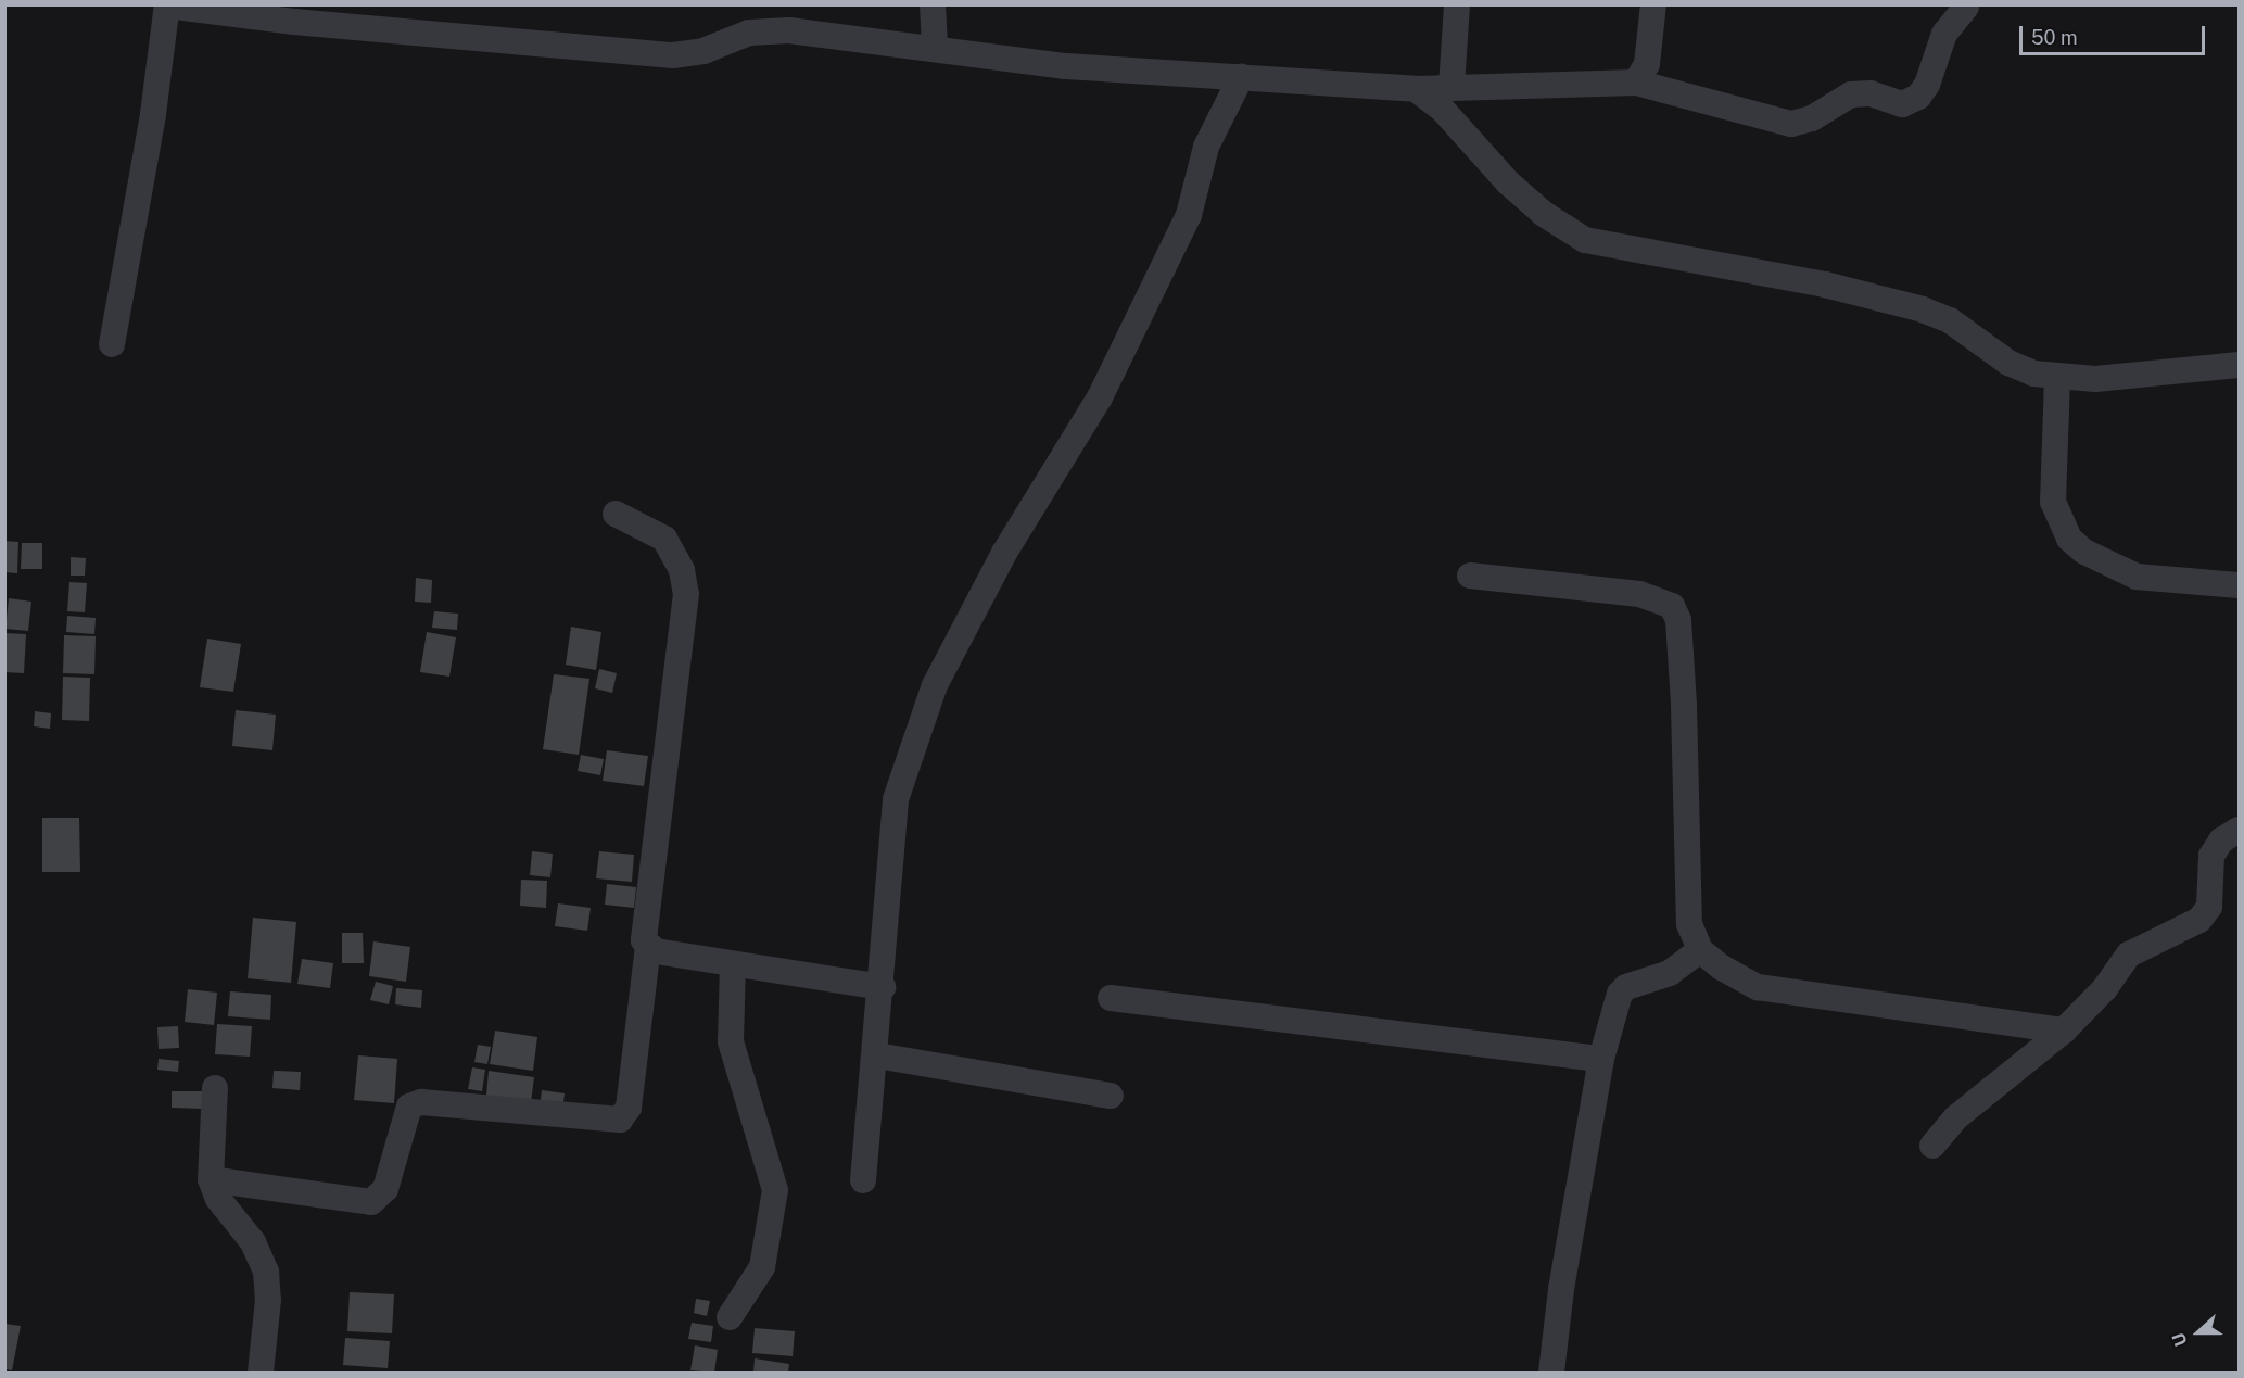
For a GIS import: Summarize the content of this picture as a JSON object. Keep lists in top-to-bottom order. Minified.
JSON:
{"scale_bar":"50 m","north":"left"}
